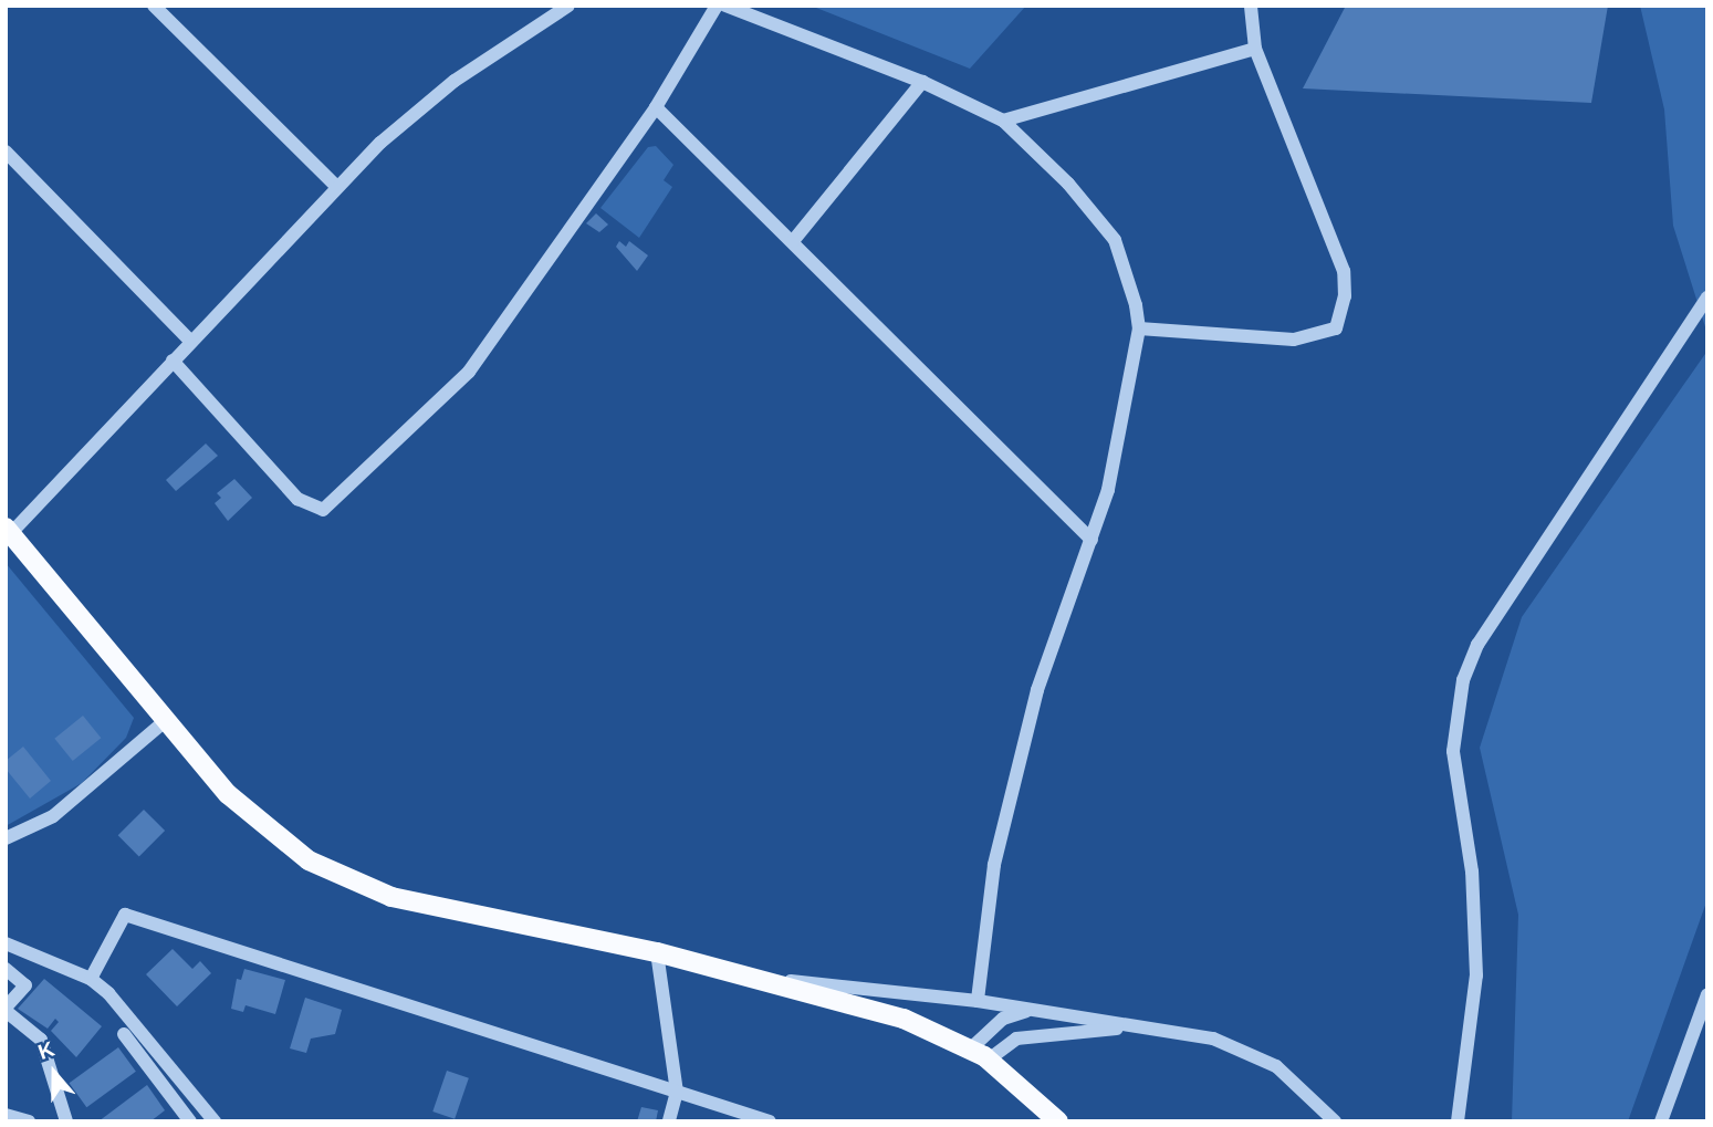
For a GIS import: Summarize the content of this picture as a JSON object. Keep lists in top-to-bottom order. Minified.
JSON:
{"north":"top"}
